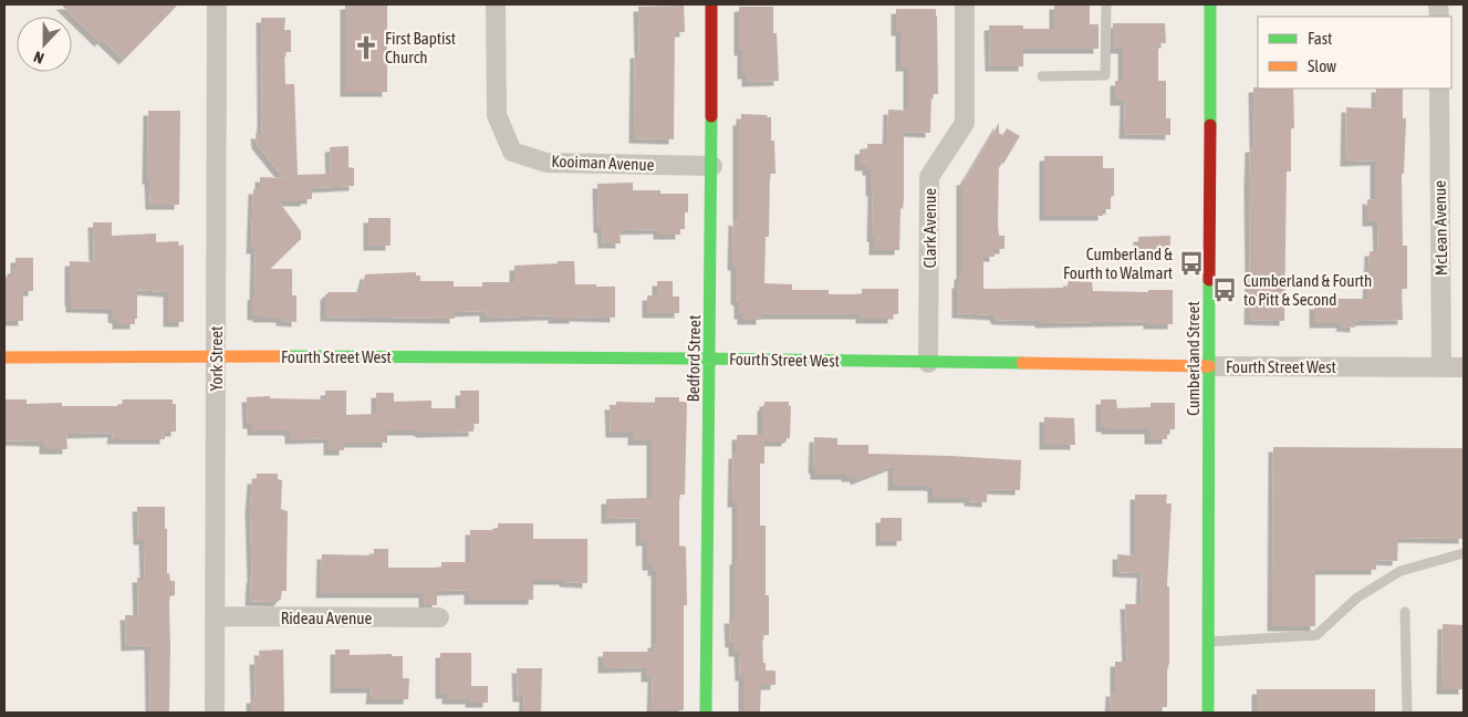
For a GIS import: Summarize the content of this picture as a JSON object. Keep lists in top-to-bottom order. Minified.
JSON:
{"streets":{"street":["Kooiman Avenue","Clark Avenue","McLean Avenue","Fourth Street West","York Street","Bedford Street","Cumberland Street","Rideau Avenue"]},"crossings":[["Kooiman Avenue","Bedford Street"],["Clark Avenue","Fourth Street West"],["McLean Avenue","Fourth Street West"],["Fourth Street West","York Street"],["Fourth Street West","Bedford Street"],["Fourth Street West","Cumberland Street"],["York Street","Rideau Avenue"]],"places":{"church":["First Baptist Church"],"bus stop":["Cumberland & Fourth to Walmart","Cumberland & Fourth to Pitt & Second"]},"legend":["Fast","Slow"],"north":"bottom"}
